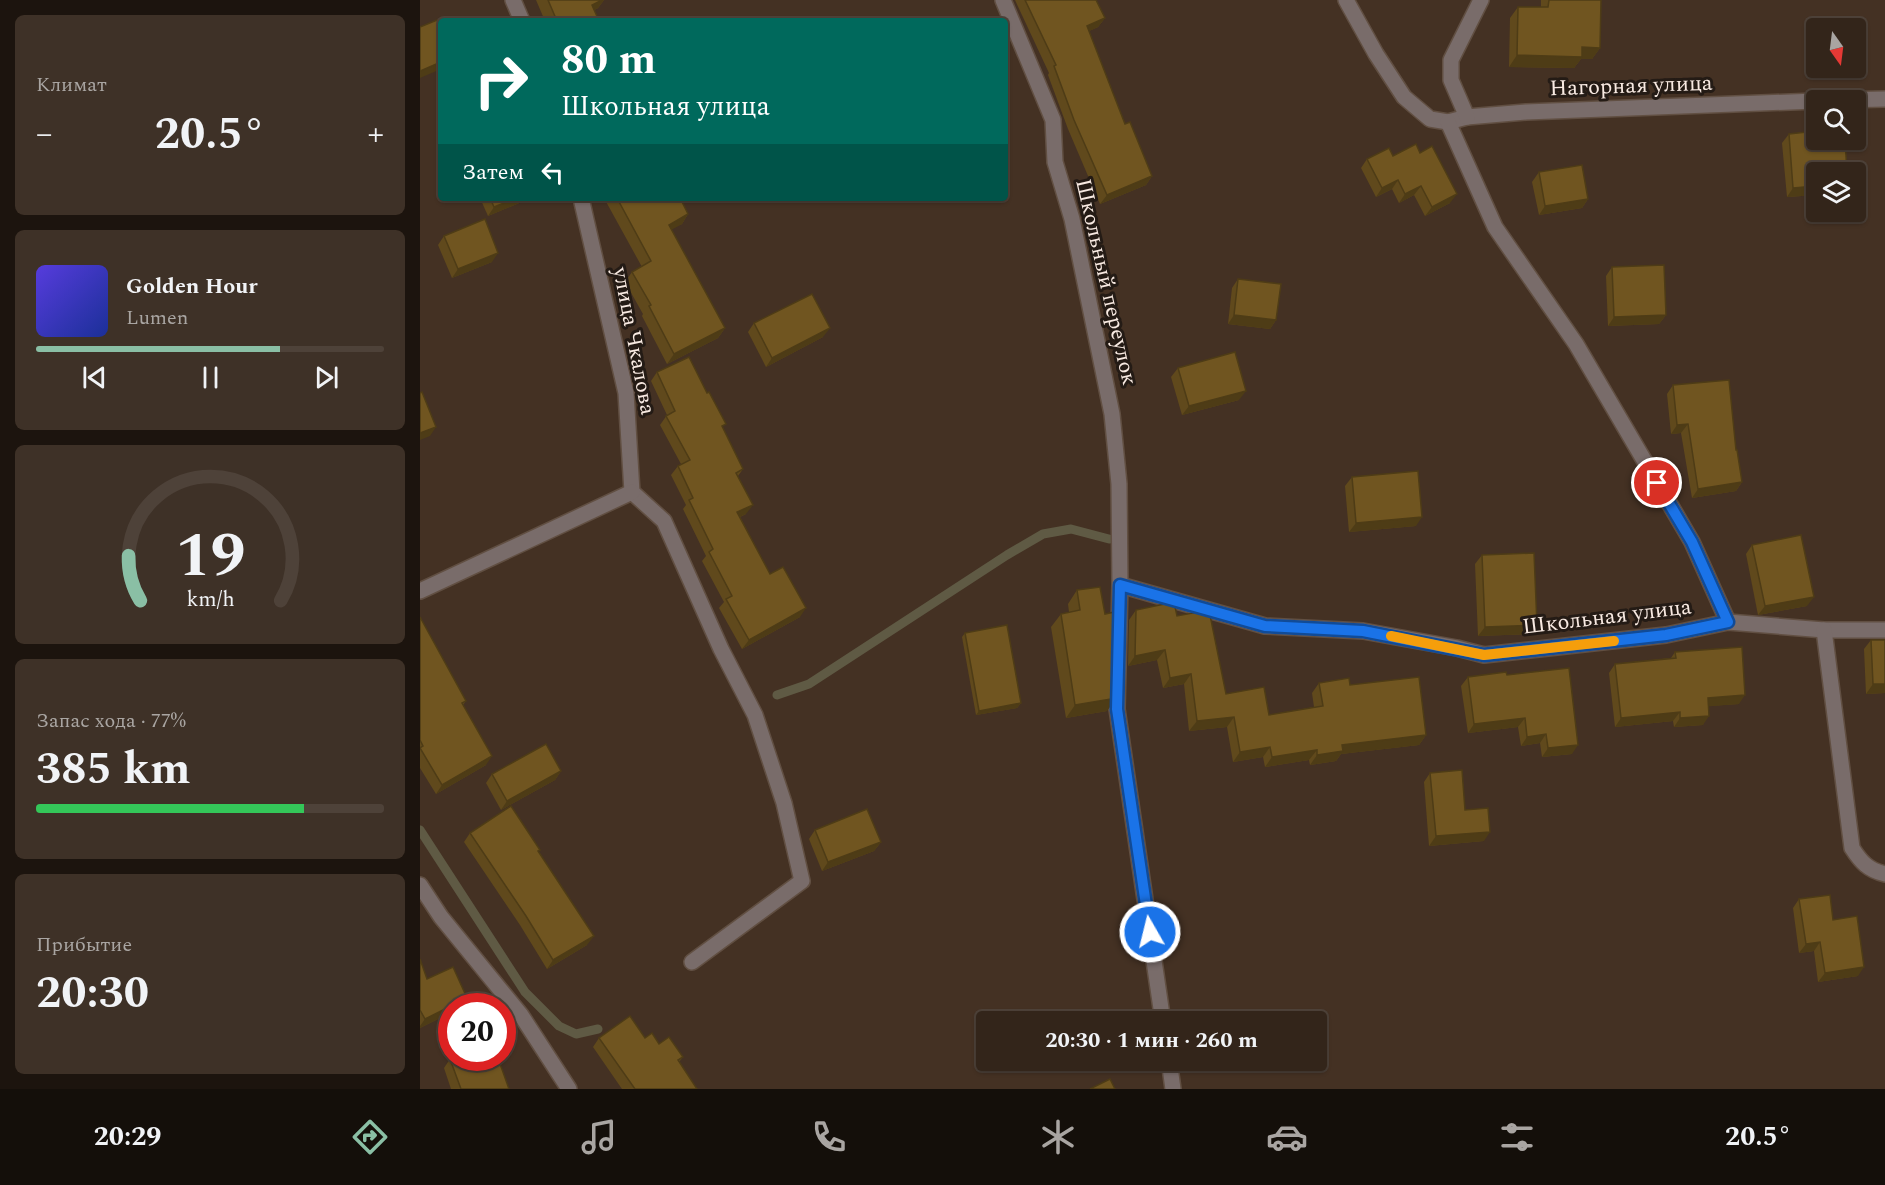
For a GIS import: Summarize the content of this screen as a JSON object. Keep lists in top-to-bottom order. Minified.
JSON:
{"streets":{"street":["Нагорная улица","Школьный переулок","улица Чкалова","Школьная улица"]},"crossings":[["Нагорная улица","Школьная улица"],["Школьный переулок","Школьная улица"]],"north":"bottom","page":{"tile":["Климат",["Запас хода · 77%","385 km"],["Прибытие","20:30"]],"turn":["80 m","Школьная улица"],"heat":["−","20.5°","+"],"then":"Затем","song":["Golden Hour","Lumen"],"limit":"20","trip":"20:30 · 1 мин · 260 m","tabs":["20:29","20.5°"],"gauge":["19","km/h"]}}
